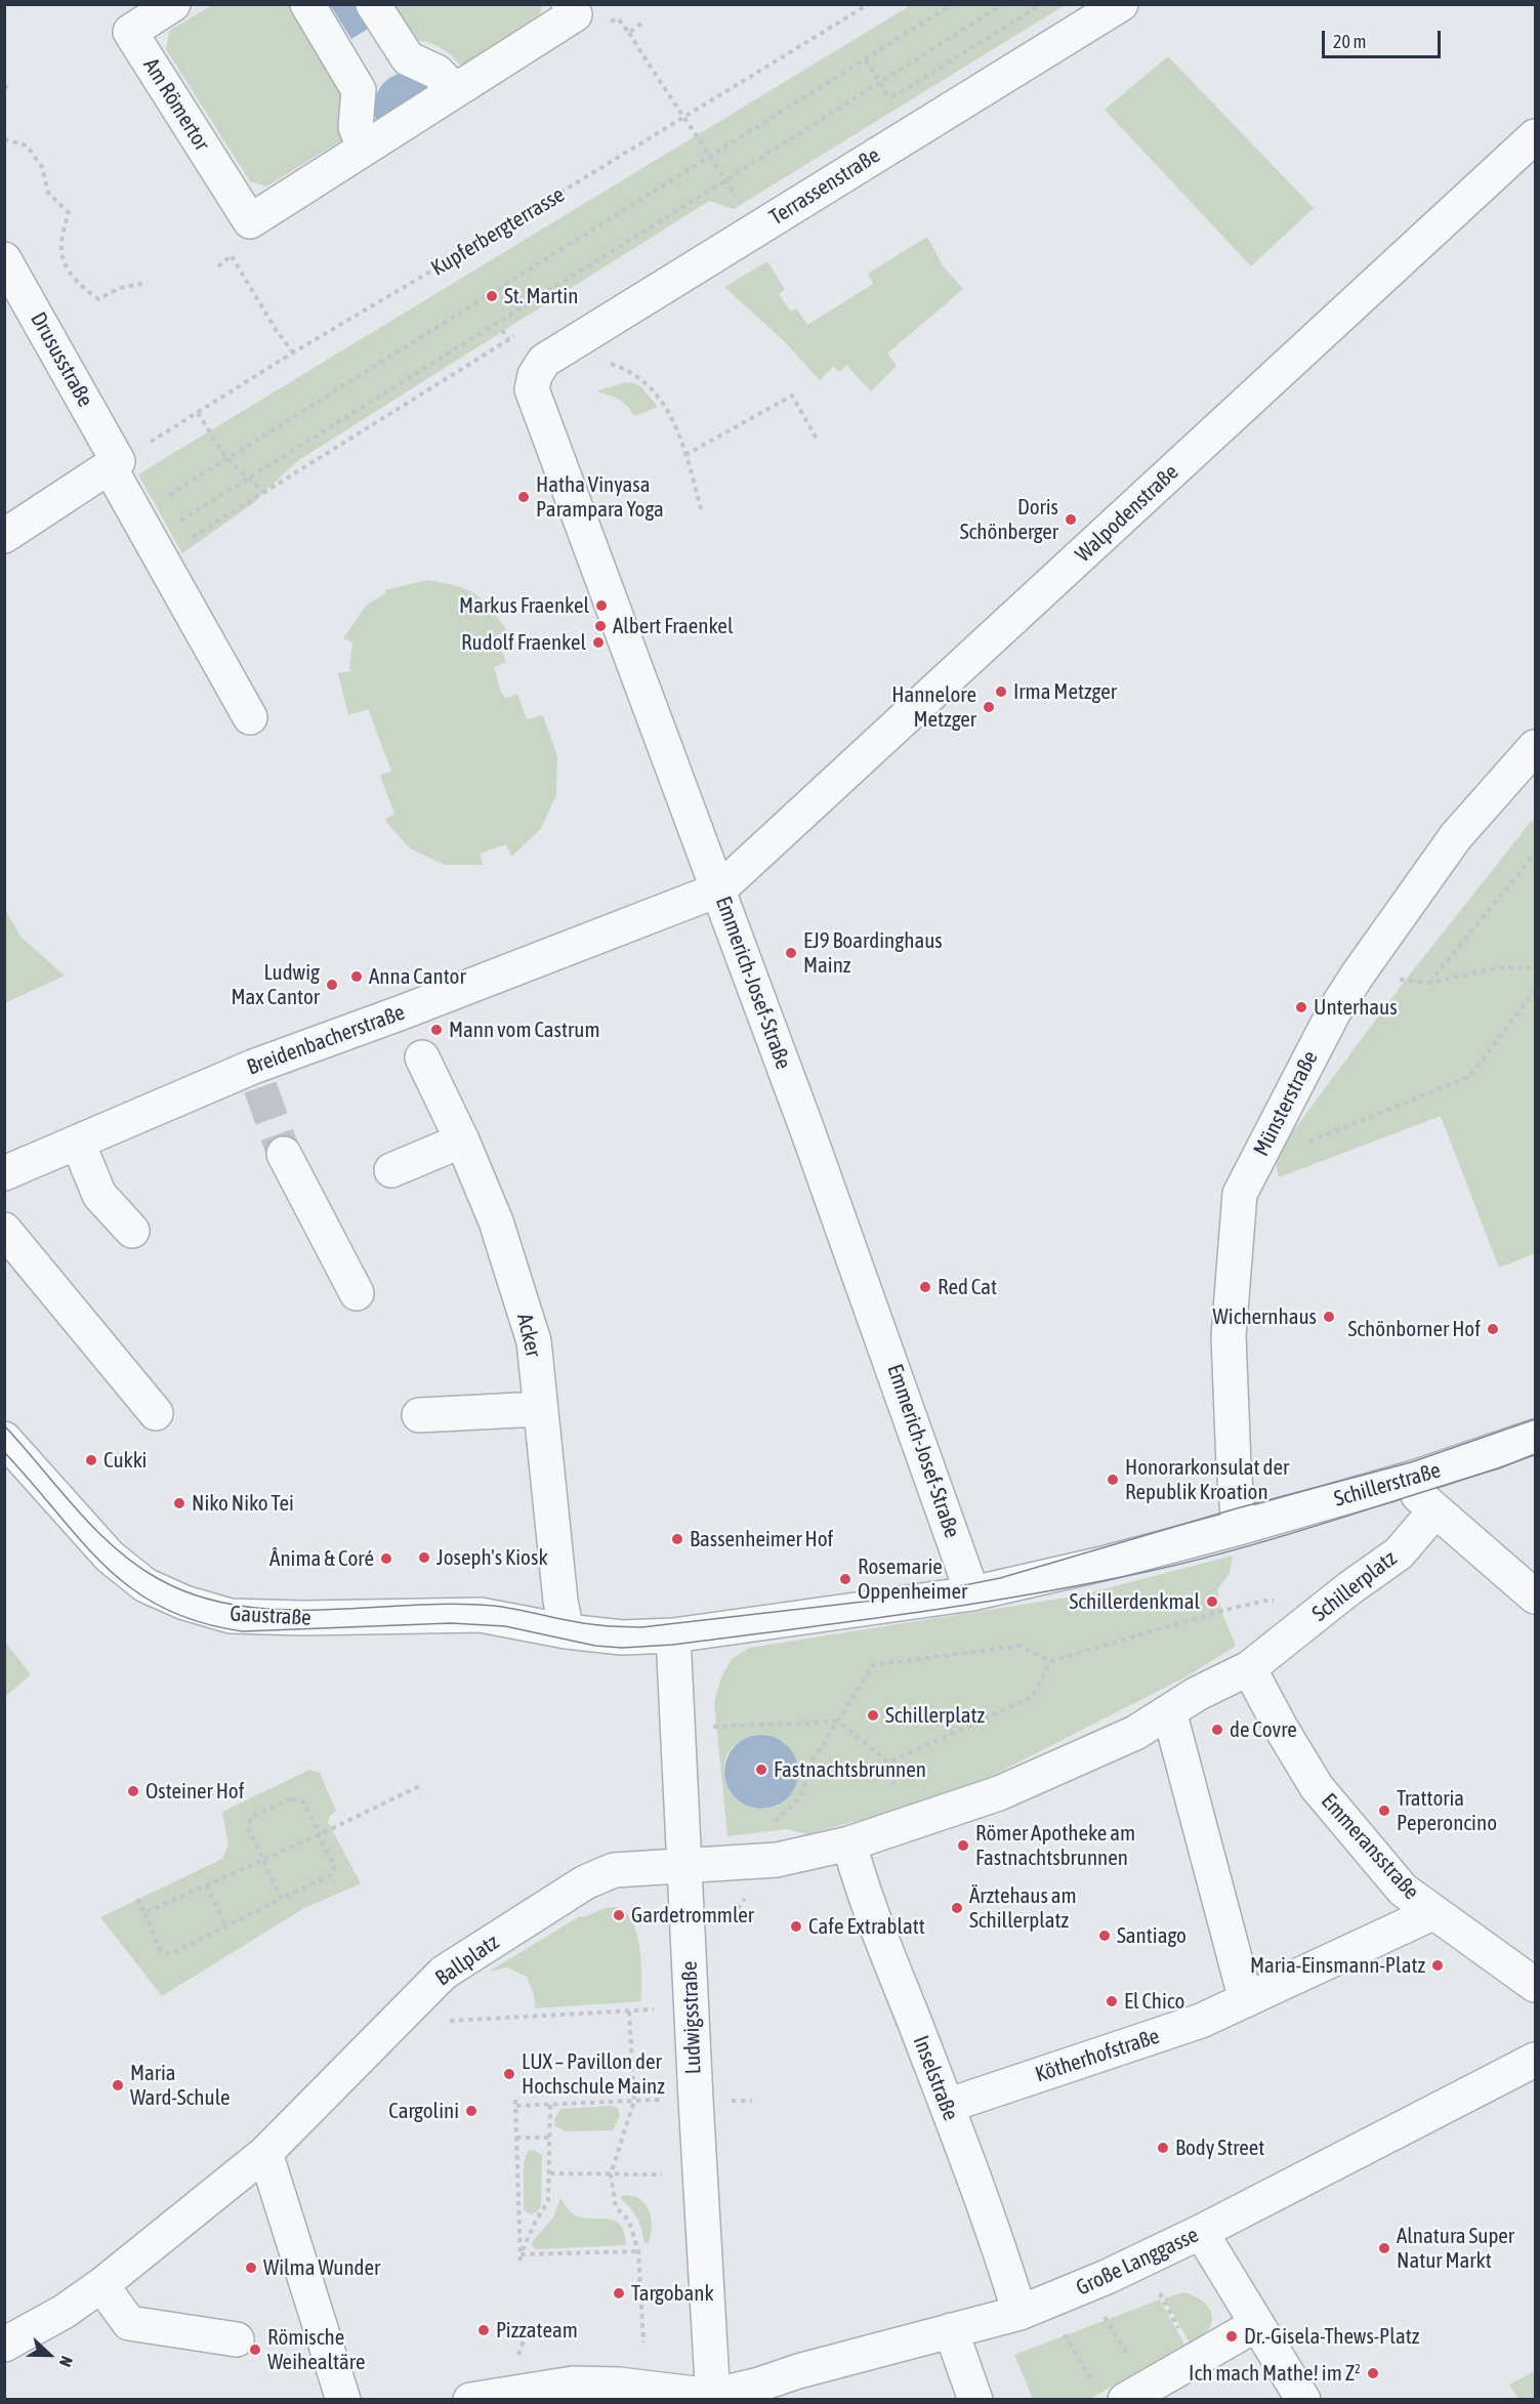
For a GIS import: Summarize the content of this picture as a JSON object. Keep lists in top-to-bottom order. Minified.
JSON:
{"streets":{"street":["Am Römertor","Terrassenstraße","Drususstraße","Walpodenstraße","Emmerich-Josef-Straße","Breidenbacherstraße","Münsterstraße","Acker","Schillerstraße","Schillerplatz","Gaustraße","Emmeransstraße","Ballplatz","Ludwigsstraße","Kötherhofstraße","Inselstraße","Große Langgasse"],"path":["Kupferbergterrasse"]},"crossings":[["Terrassenstraße","Emmerich-Josef-Straße"],["Kupferbergterrasse","Drususstraße"],["Walpodenstraße","Emmerich-Josef-Straße"],["Walpodenstraße","Breidenbacherstraße"],["Emmerich-Josef-Straße","Breidenbacherstraße"],["Münsterstraße","Schillerstraße"],["Acker","Gaustraße"],["Schillerplatz","Emmeransstraße"],["Schillerplatz","Ballplatz"],["Schillerplatz","Ludwigsstraße"],["Schillerplatz","Inselstraße"],["Emmeransstraße","Kötherhofstraße"],["Ballplatz","Ludwigsstraße"],["Ludwigsstraße","Große Langgasse"],["Kötherhofstraße","Inselstraße"],["Inselstraße","Große Langgasse"]],"places":["St. Martin","Hatha Vinyasa Parampara Yoga","Doris Schönberger","Markus Fraenkel","Albert Fraenkel","Rudolf Fraenkel","Irma Metzger","Hannelore Metzger","EJ9 Boardinghaus Mainz","Anna Cantor","Ludwig Max Cantor","Unterhaus","Mann vom Castrum","Red Cat","Wichernhaus","Schönborner Hof","Cukki","Honorarkonsulat der Republik Kroation","Niko Niko Tei","Bassenheimer Hof","Joseph's Kiosk","Ânima & Coré","Rosemarie Oppenheimer","Schillerdenkmal","Schillerplatz","de Covre","Fastnachtsbrunnen","Osteiner Hof","Trattoria Peperoncino","Römer Apotheke am Fastnachtsbrunnen","Ärztehaus am Schillerplatz","Gardetrommler","Cafe Extrablatt","Santiago","Maria-Einsmann-Platz","El Chico","LUX – Pavillon der Hochschule Mainz","Maria Ward-Schule","Cargolini","Body Street","Alnatura Super Natur Markt","Wilma Wunder","Targobank","Pizzateam","Dr.-Gisela-Thews-Platz","Römische Weihealtäre","Ich mach Mathe! im Z²"],"scale_bar":"20 m","north":"right"}
